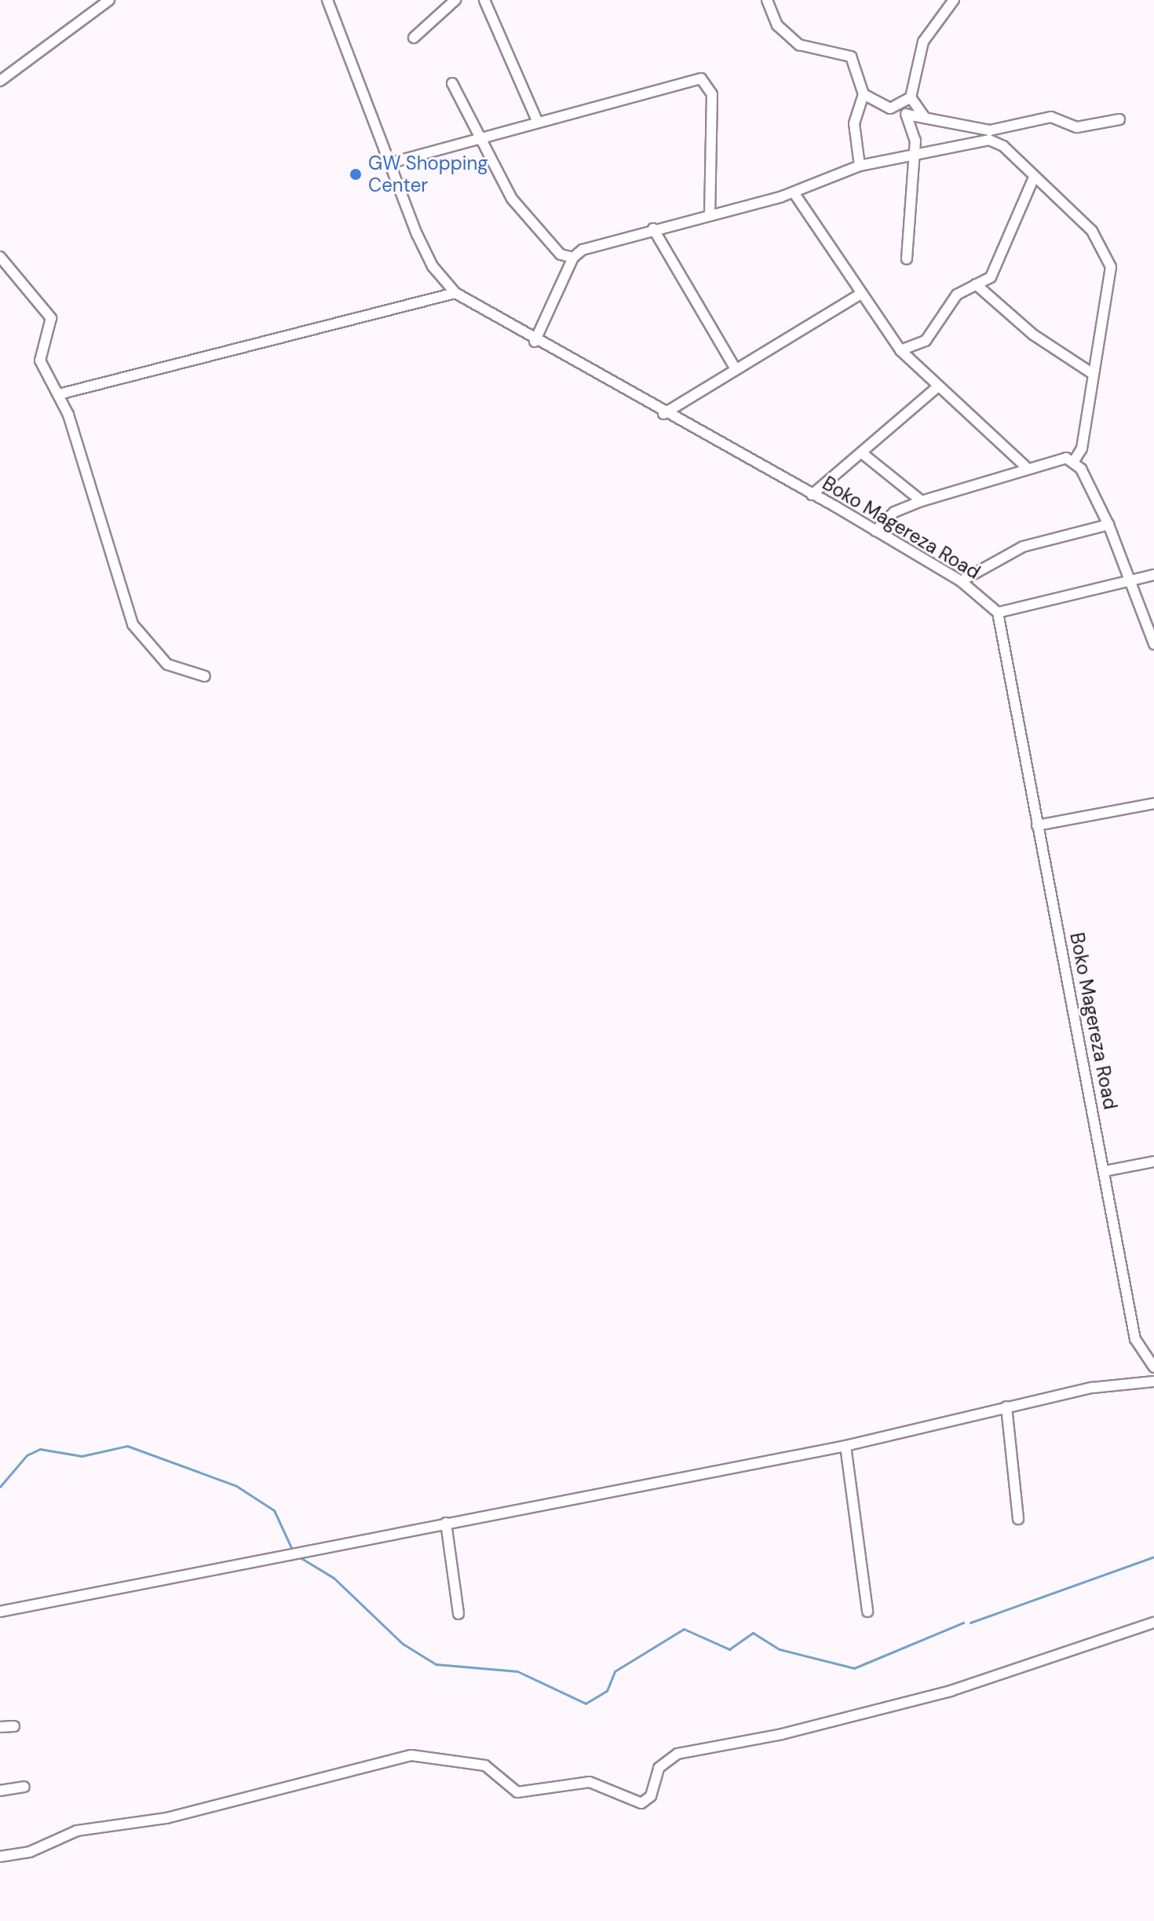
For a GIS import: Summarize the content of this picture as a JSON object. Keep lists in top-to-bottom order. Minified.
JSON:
{"streets":{"street":["Boko Magereza Road"]},"places":["GW Shopping Center"]}
